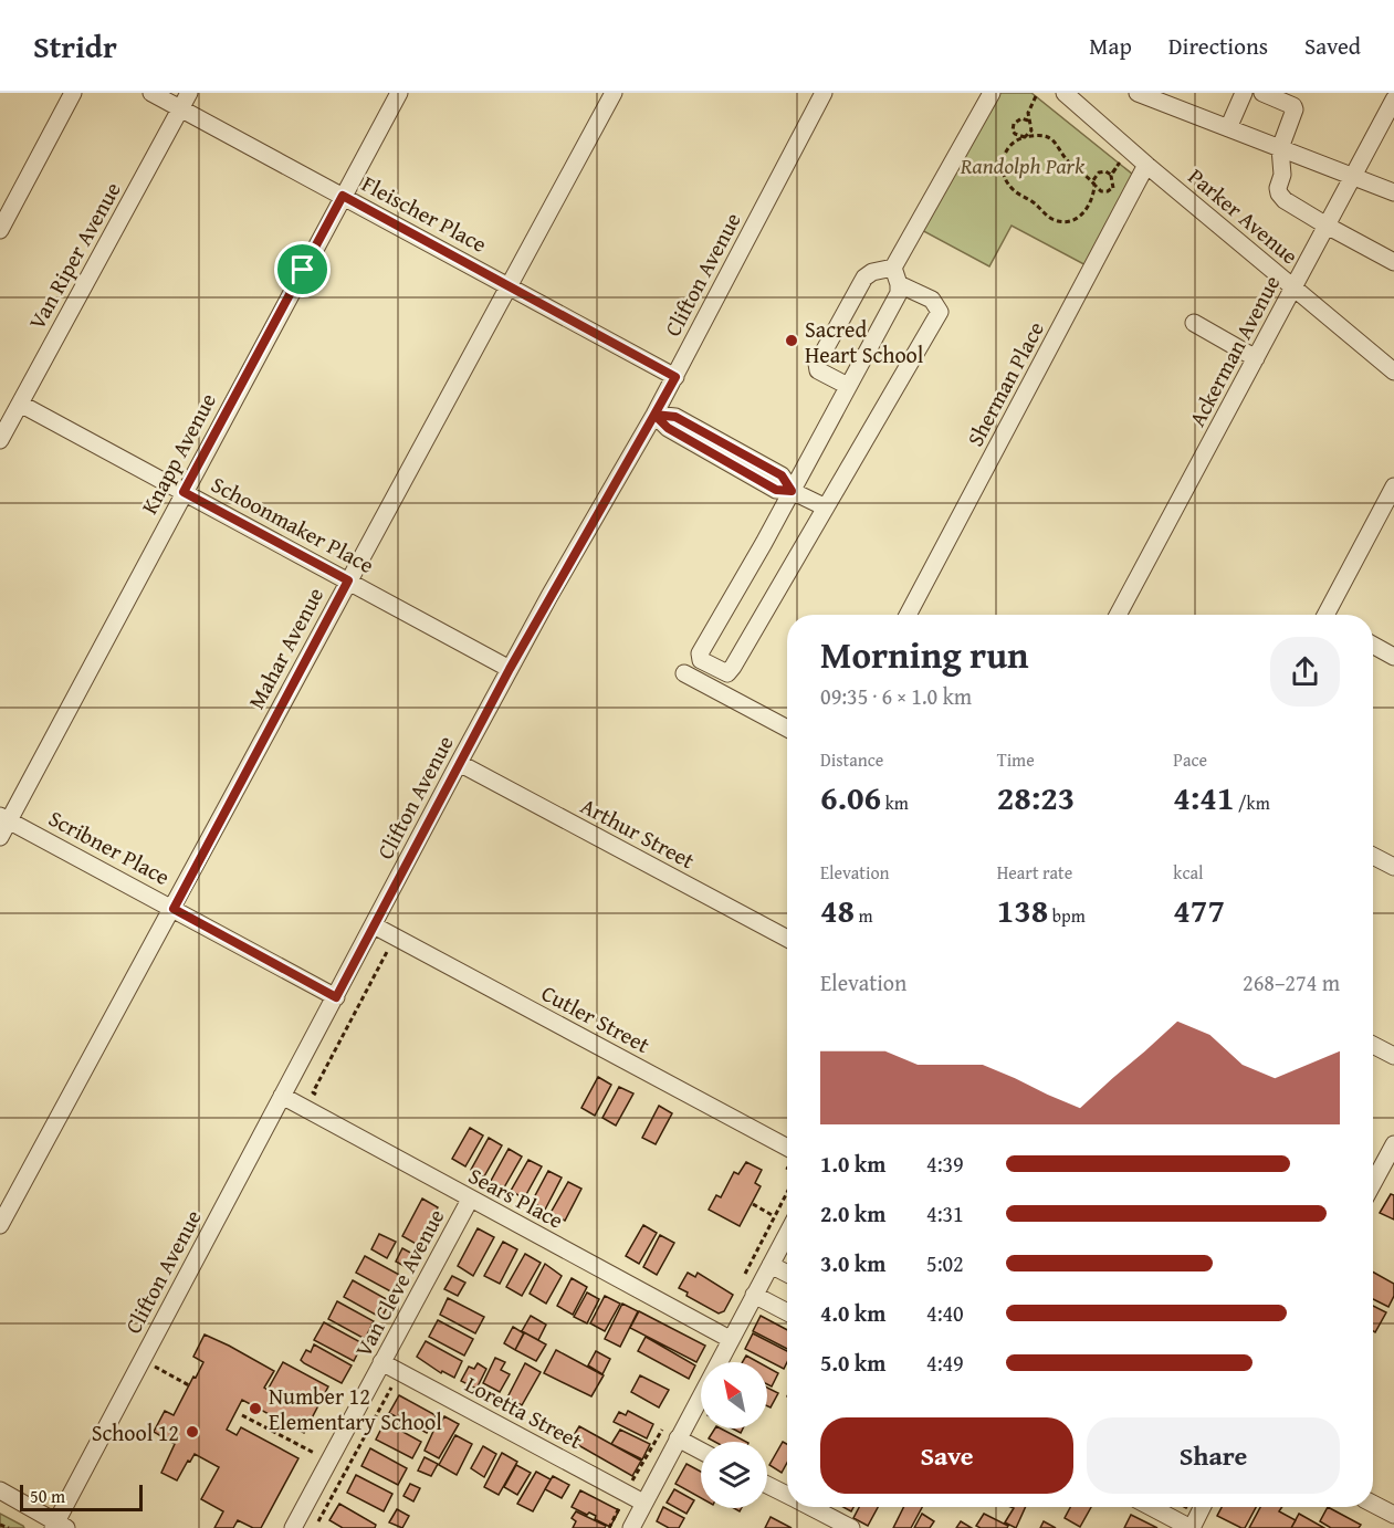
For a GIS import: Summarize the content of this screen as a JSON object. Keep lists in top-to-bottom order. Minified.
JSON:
{"streets":{"street":["Fleischer Place","Parker Avenue","Van Riper Avenue","Clifton Avenue","Ackerman Avenue","Sherman Place","Knapp Avenue","Schoonmaker Place","Mahar Avenue","Arthur Street","Scribner Place","Cutler Street","Sears Place","Van Cleve Avenue","Loretta Street"]},"crossings":[["Fleischer Place","Van Riper Avenue"],["Fleischer Place","Clifton Avenue"],["Fleischer Place","Knapp Avenue"],["Fleischer Place","Mahar Avenue"],["Parker Avenue","Ackerman Avenue"],["Parker Avenue","Sherman Place"],["Van Riper Avenue","Schoonmaker Place"],["Clifton Avenue","Schoonmaker Place"],["Clifton Avenue","Arthur Street"],["Clifton Avenue","Scribner Place"],["Clifton Avenue","Cutler Street"],["Clifton Avenue","Sears Place"],["Knapp Avenue","Schoonmaker Place"],["Knapp Avenue","Scribner Place"],["Schoonmaker Place","Mahar Avenue"],["Mahar Avenue","Scribner Place"],["Sears Place","Van Cleve Avenue"],["Van Cleve Avenue","Loretta Street"]],"parks":["Randolph Park"],"places":["Sacred Heart School","Number 12 Elementary School","School 12"],"scale_bar":"50 m","north":"top left","page":{"header":"Stridr","nav":["Map","Directions","Saved"],"heading":["Morning run","09:35 · 6 × 1.0 km"],"stats":[["Distance","6.06 km"],["Time","28:23"],["Pace","4:41 /km"],["Elevation","48 m"],["Heart rate","138 bpm"],["kcal","477"]],"chart":["Elevation","268–274 m"],"list":[{"name":"1.0 km","note":"4:39"},{"name":"2.0 km","note":"4:31"},{"name":"3.0 km","note":"5:02"},{"name":"4.0 km","note":"4:40"},{"name":"5.0 km","note":"4:49"}],"buttons":["Save","Share"],"scale":"50 m"}}
